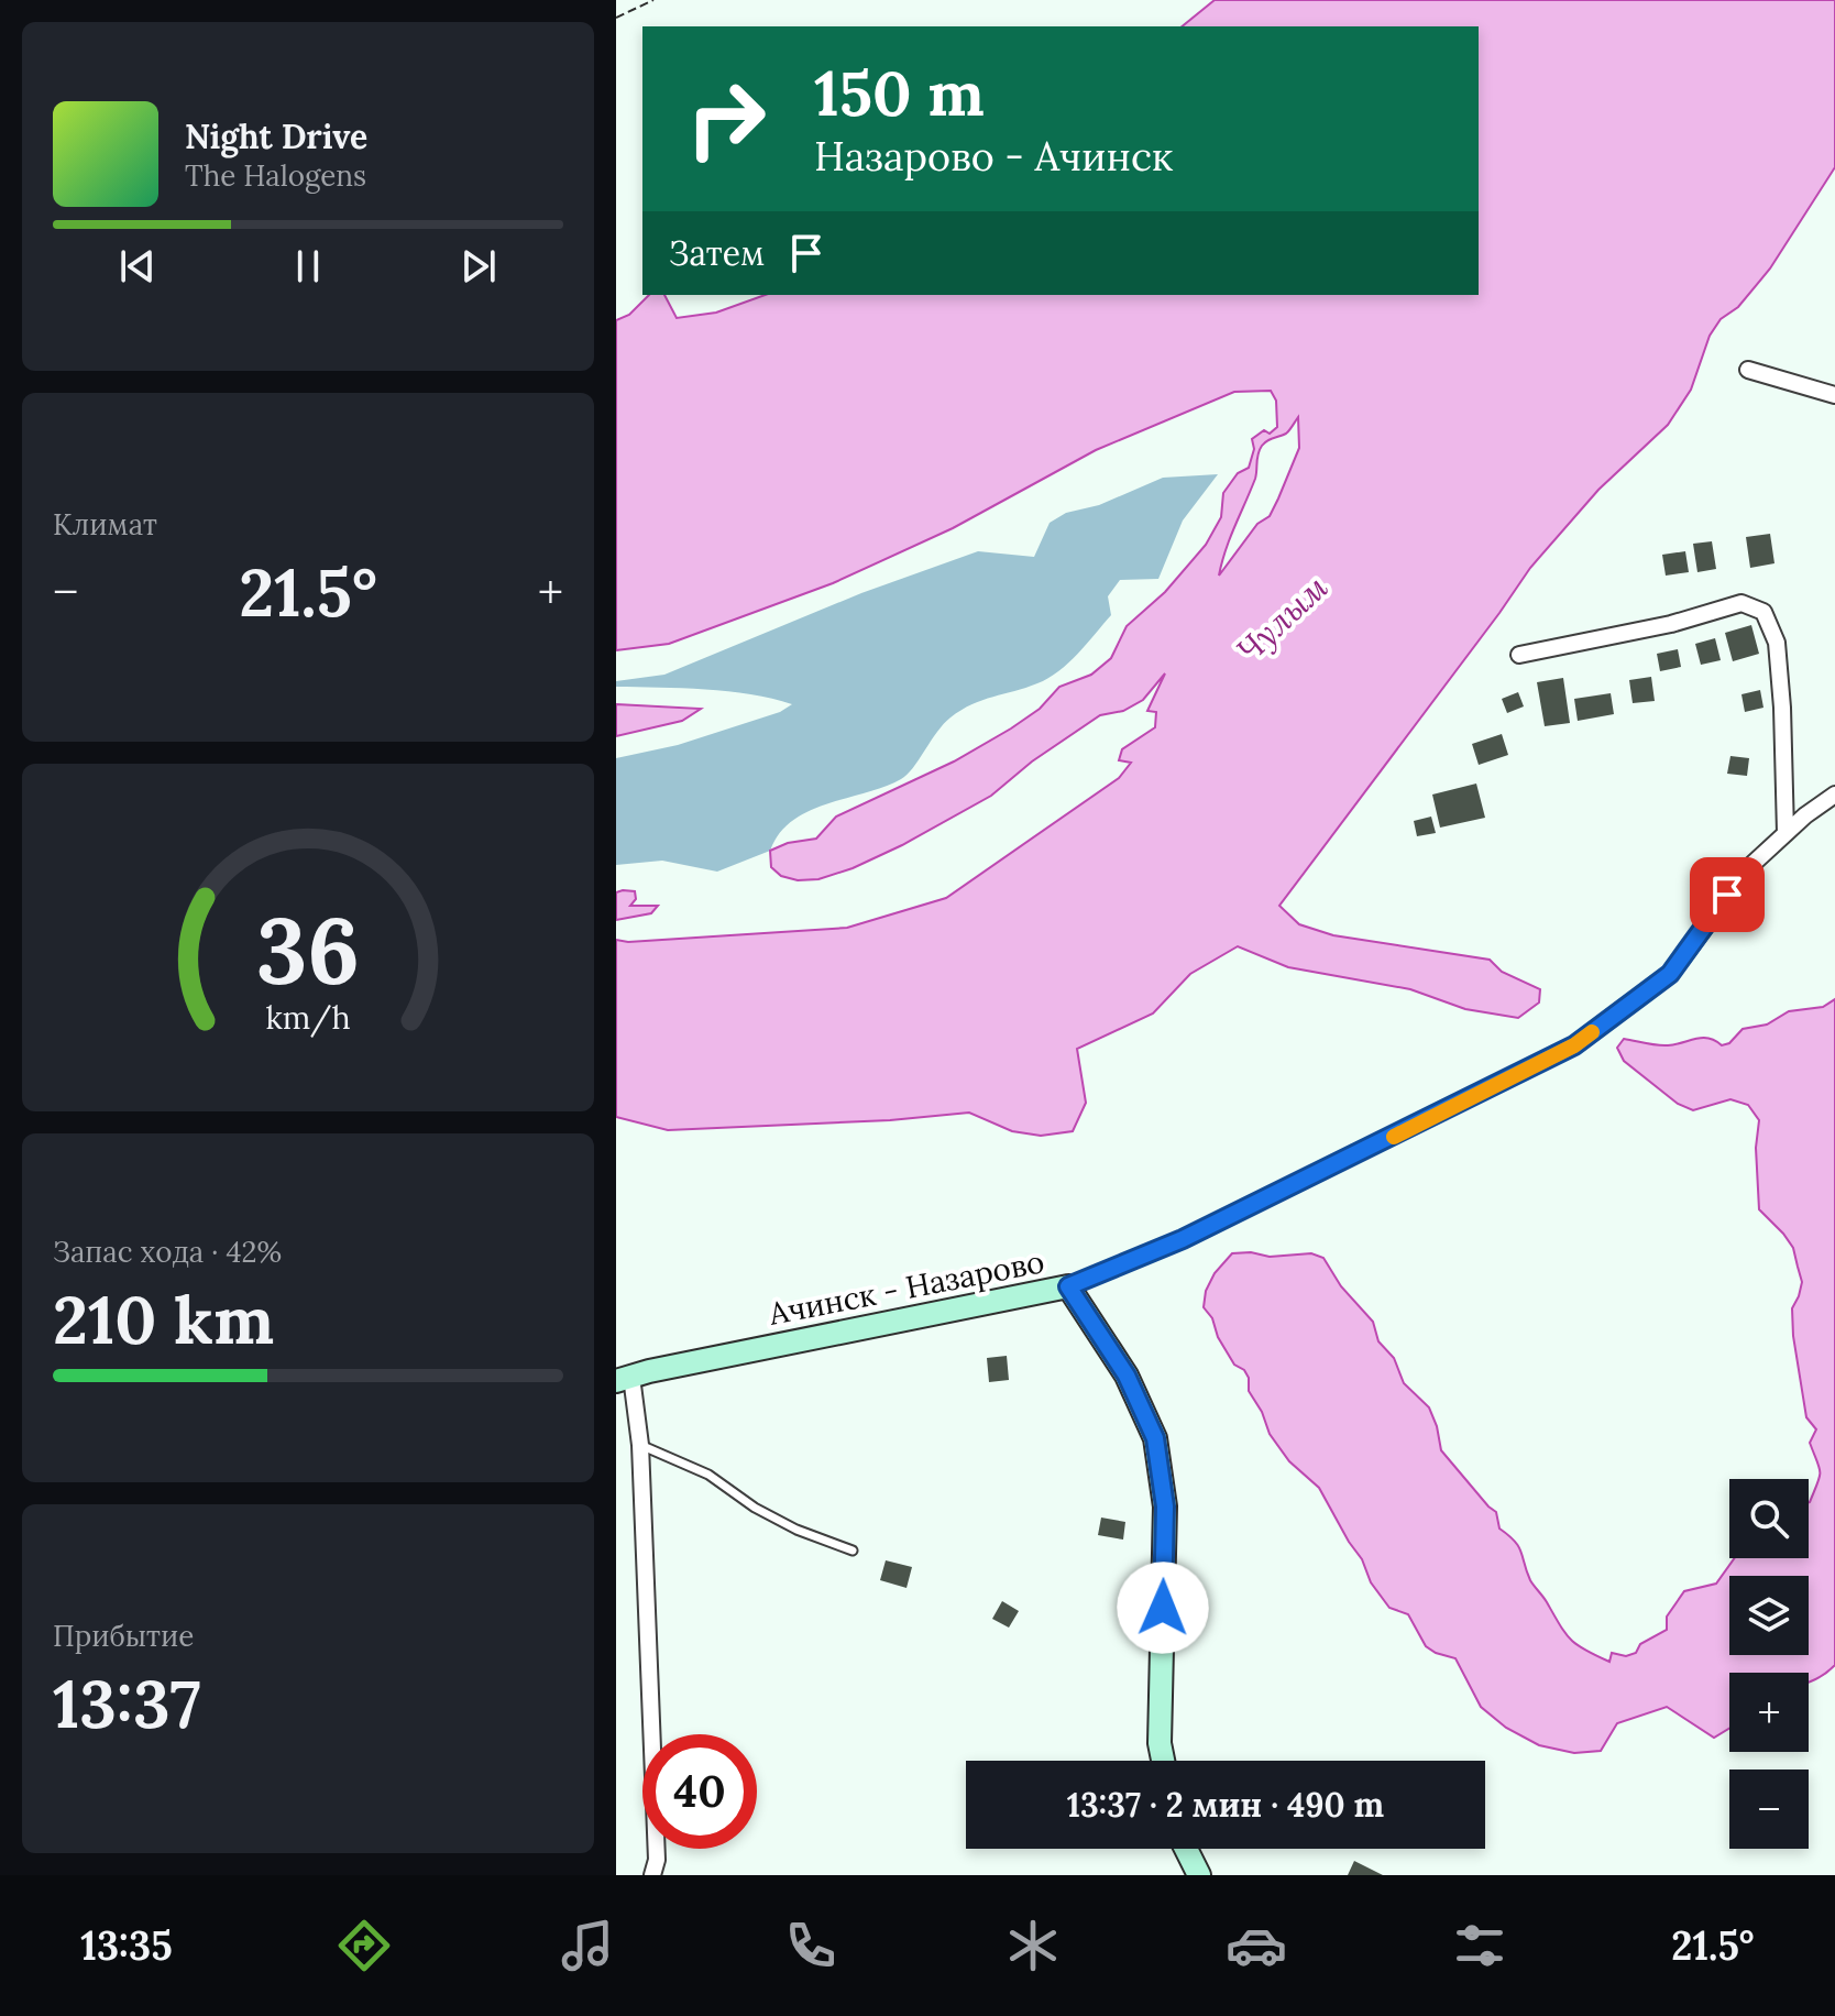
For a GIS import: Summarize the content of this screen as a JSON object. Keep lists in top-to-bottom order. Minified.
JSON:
{"streets":{"street":["Ачинск - Назарово"]},"water":["Чулым"],"page":{"turn":["150 m","Назарово - Ачинск"],"song":["Night Drive","The Halogens"],"then":"Затем","tile":["Климат",["Запас хода · 42%","210 km"],["Прибытие","13:37"]],"heat":["−","21.5°","+"],"map_buttons":["+","−"],"limit":"40","trip":"13:37 · 2 мин · 490 m","tabs":["13:35","21.5°"],"gauge":["36","km/h"]}}
